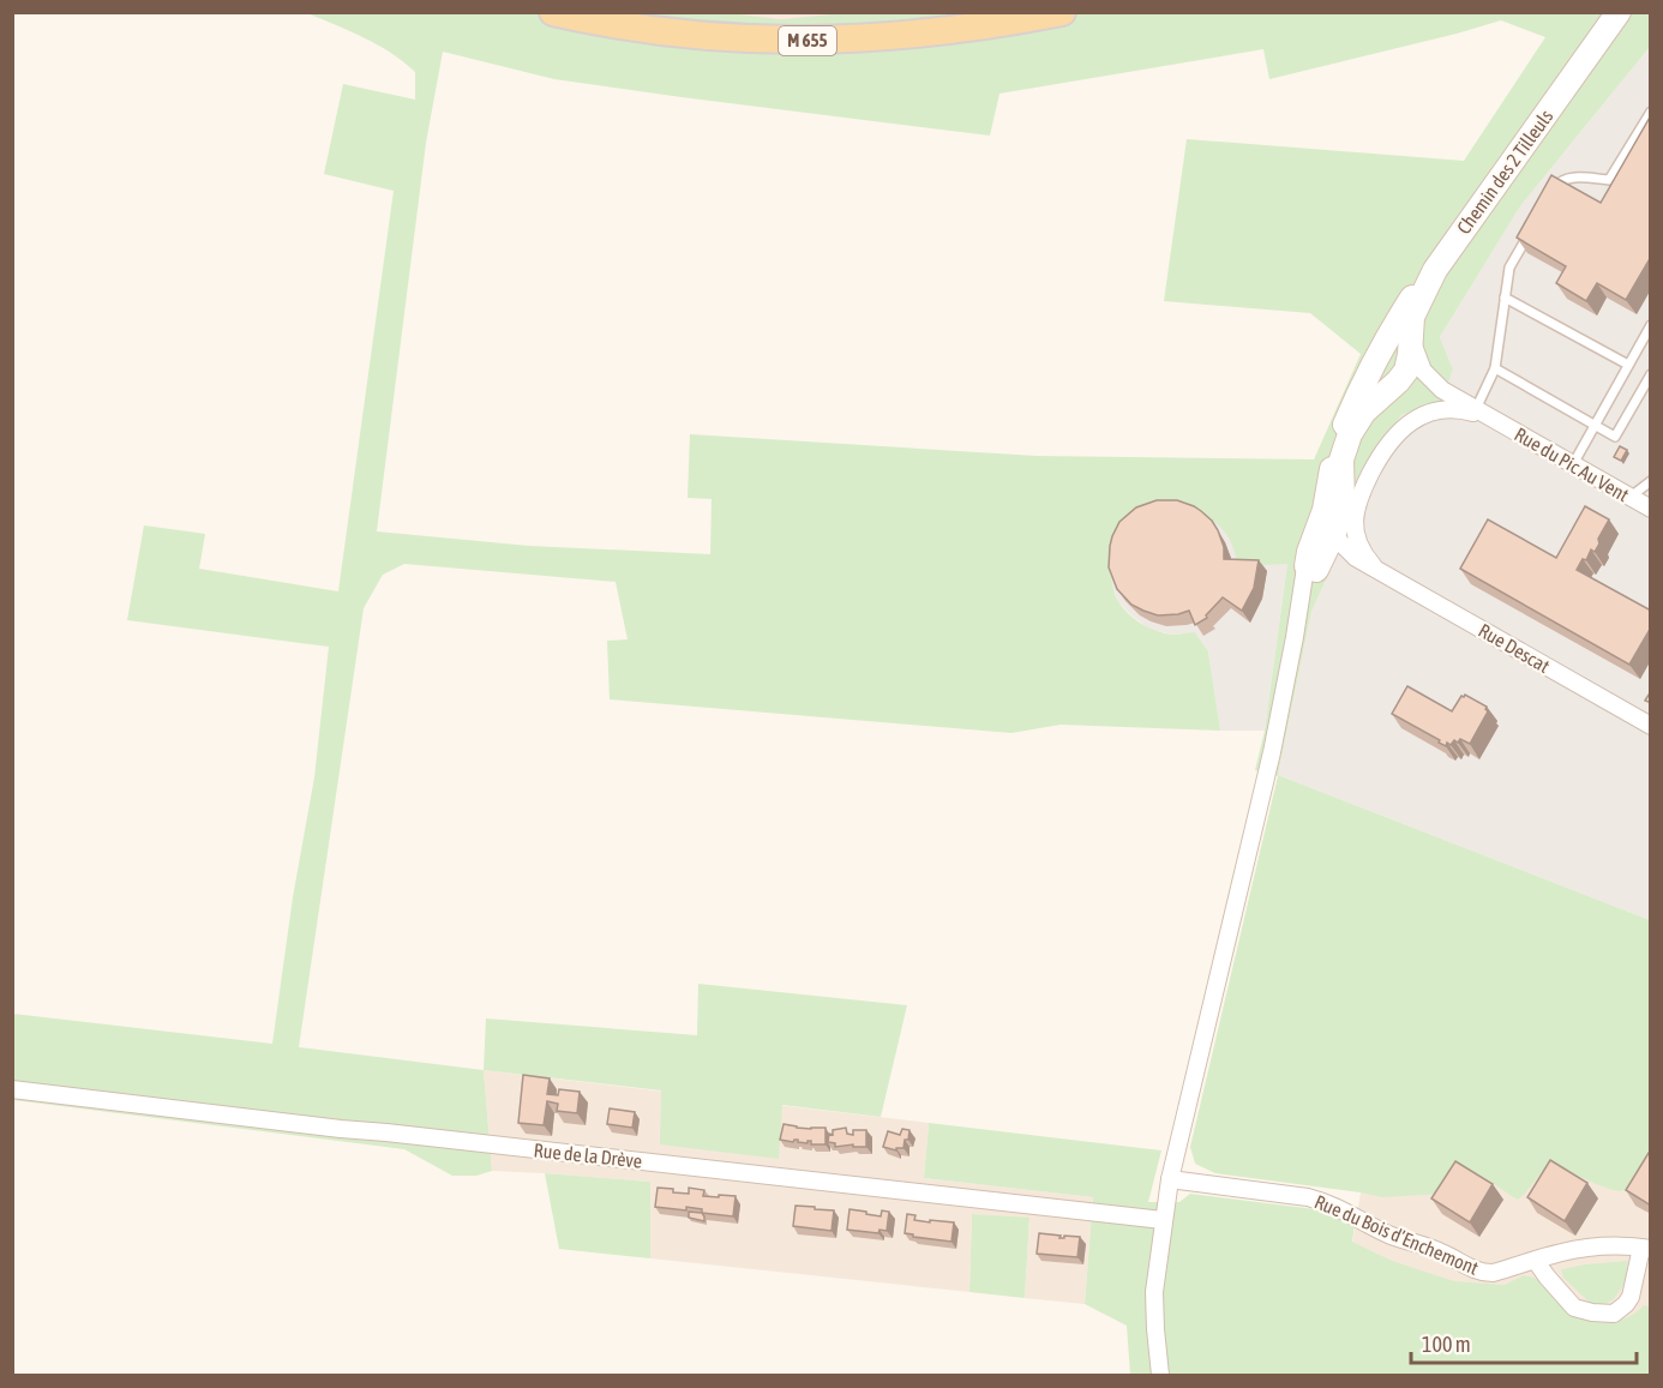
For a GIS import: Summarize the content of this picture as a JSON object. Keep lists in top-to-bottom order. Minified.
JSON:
{"streets":{"main road":["M 655"],"street":["Chemin des 2 Tilleuls","Rue du Pic Au Vent","Rue Descat","Rue de la Drève","Rue du Bois d’Enchemont"]},"crossings":[["Chemin des 2 Tilleuls","Rue du Pic Au Vent"],["Rue du Pic Au Vent","Rue Descat"]],"scale_bar":"100 m"}
